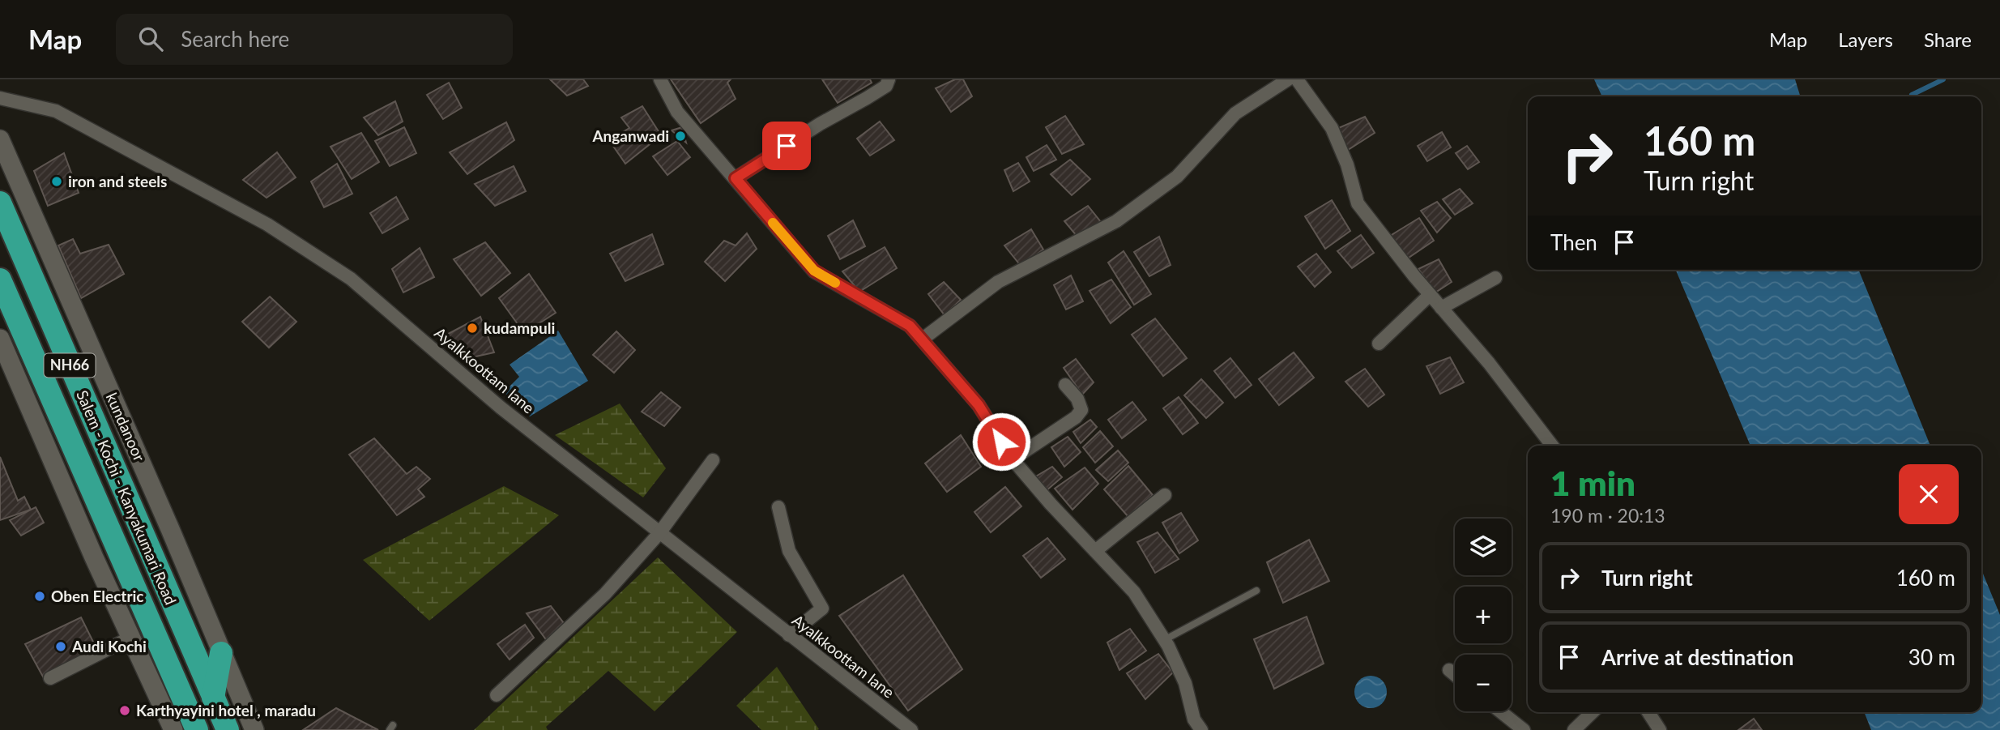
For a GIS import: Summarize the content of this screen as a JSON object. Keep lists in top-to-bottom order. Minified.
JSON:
{"streets":{"highway":["NH66","Salem - Kochi - Kanyakumari Road"],"street":["Ayalkkoottam lane","kundanoor"]},"places":["Anganwadi","iron and steels","kudampuli","Oben Electric","Audi Kochi","Karthyayini hotel , maradu"],"page":{"header":"Map","search":"Search here","nav":["Map","Layers","Share"],"turn":["160 m","Turn right"],"then":"Then","heading":["1 min","190 m · 20:13"],"map_buttons":["+","−"],"list":[{"name":"Turn right","value":"160 m"},{"name":"Arrive at destination","value":"30 m"}]}}
